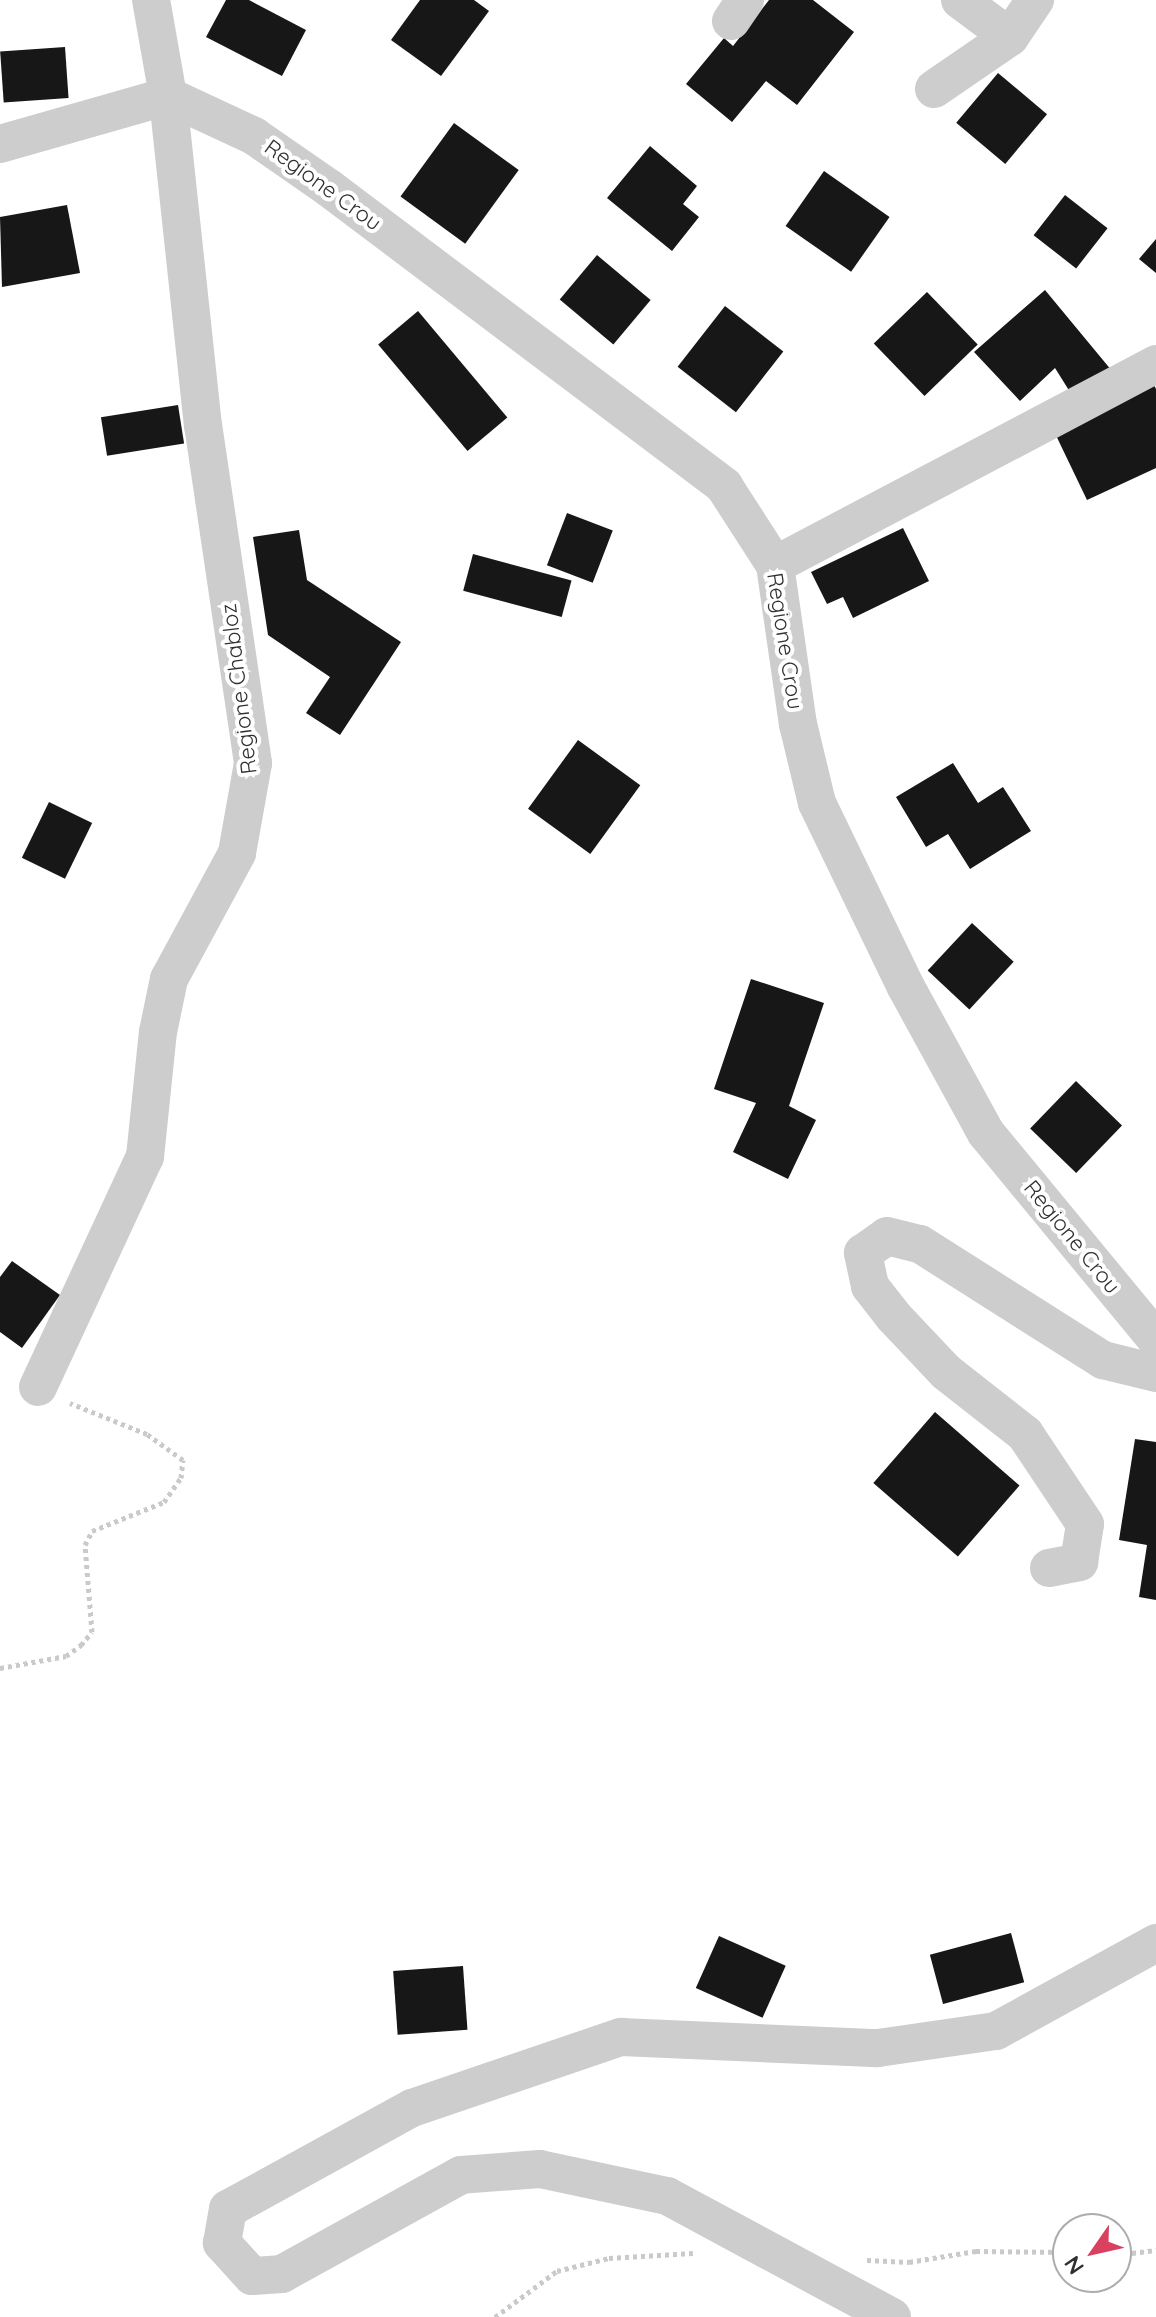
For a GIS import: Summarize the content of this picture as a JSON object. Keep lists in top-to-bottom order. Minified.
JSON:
{"streets":{"street":["Regione Crou","Regione Chabloz"]},"crossings":[["Regione Crou","Regione Chabloz"]],"north":"bottom left"}
